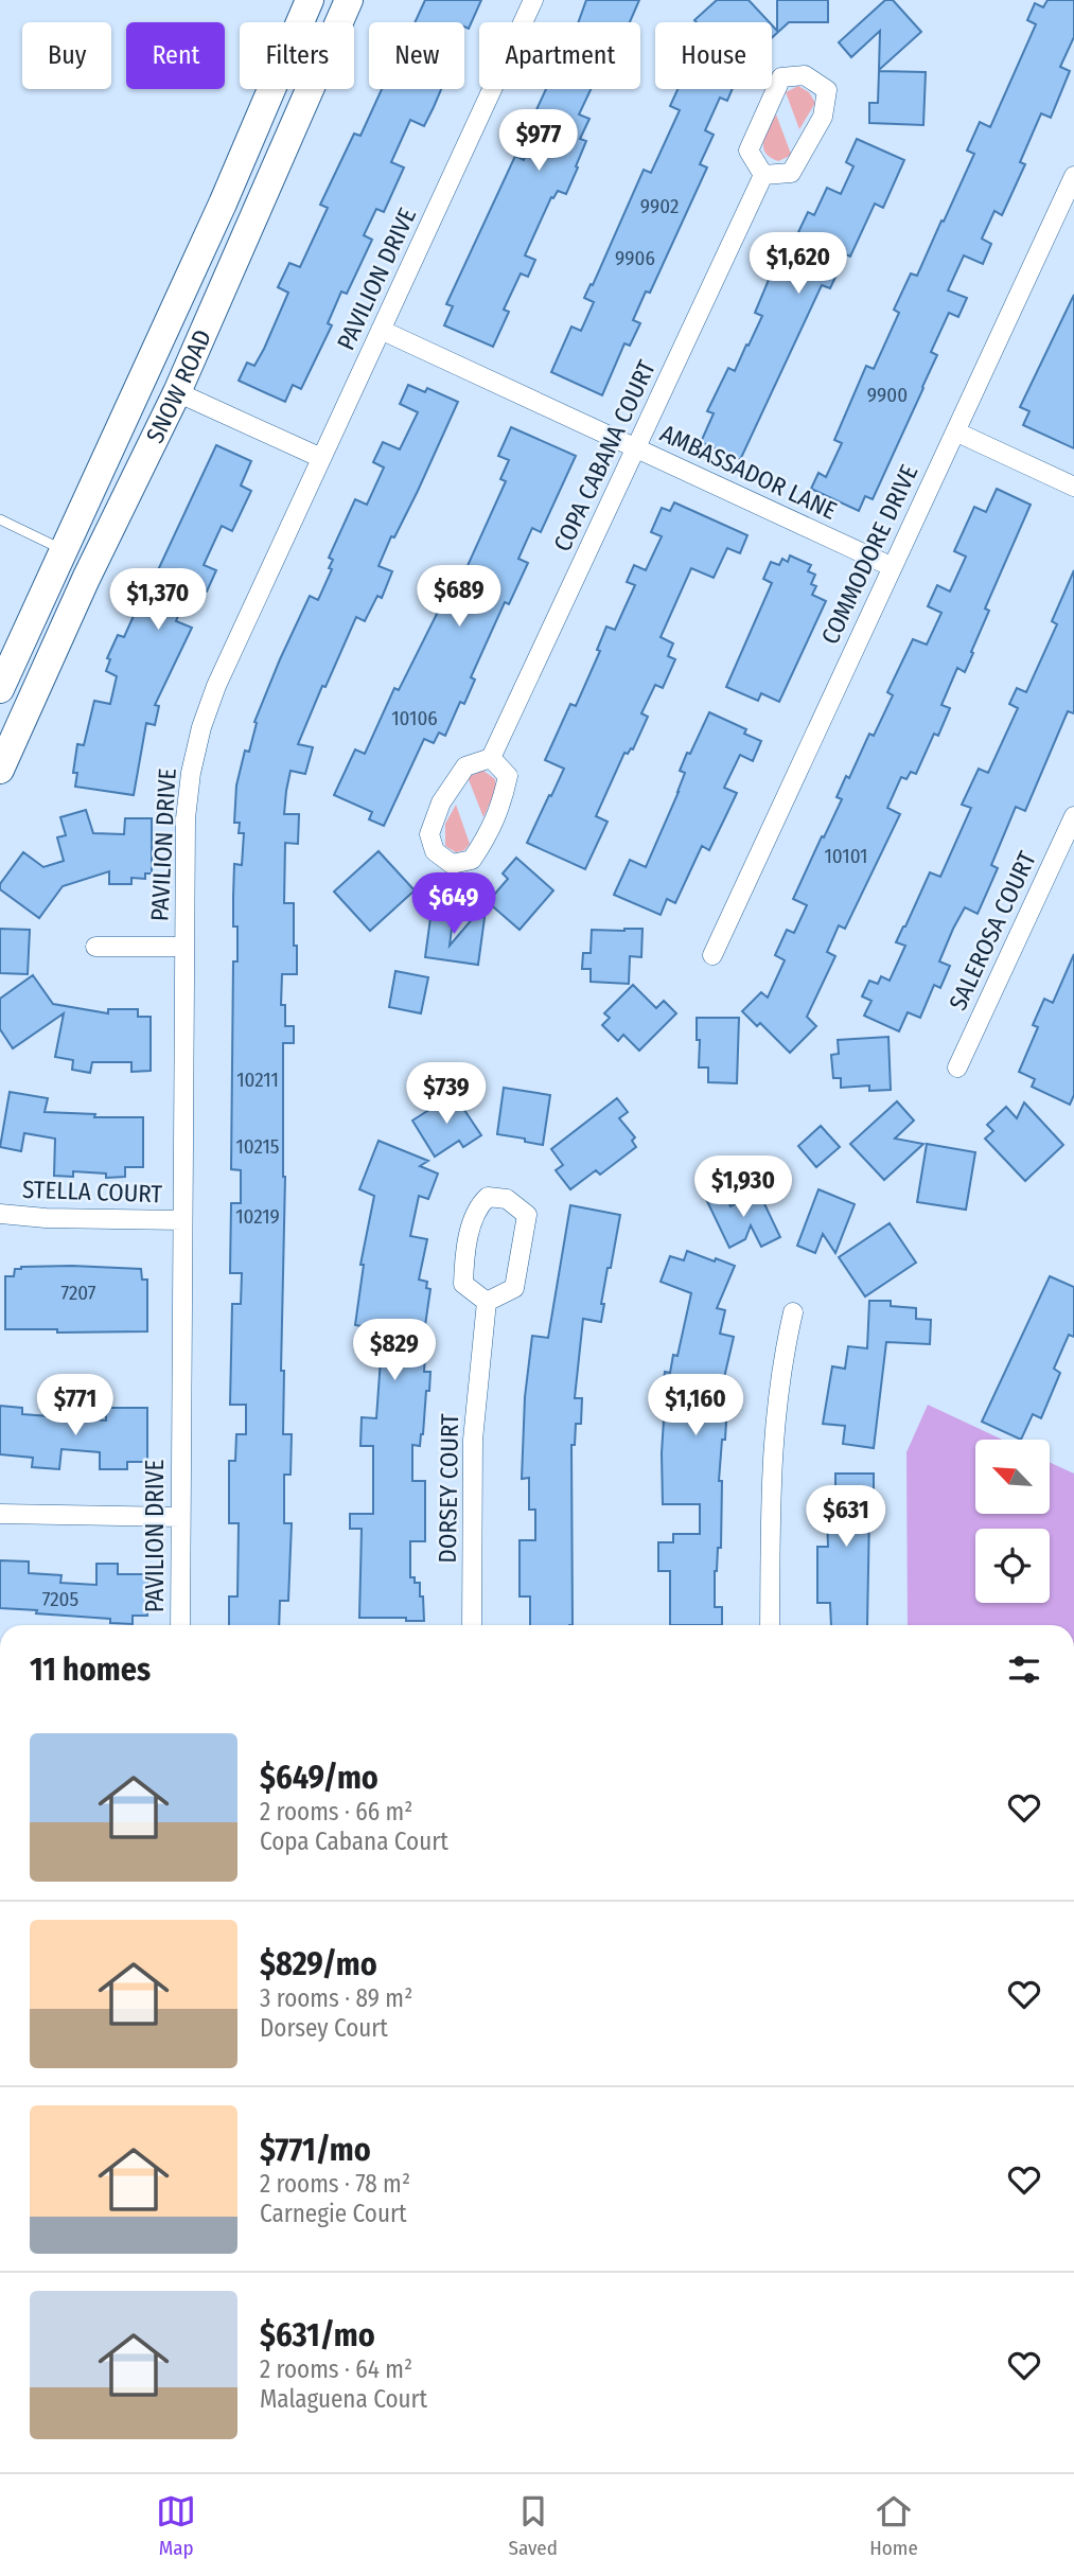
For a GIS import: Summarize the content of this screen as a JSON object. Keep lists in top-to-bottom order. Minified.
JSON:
{"streets":{"main road":["SNOW ROAD"],"street":["PAVILION DRIVE","COPA CABANA COURT","AMBASSADOR LANE","COMMODORE DRIVE","SALEROSA COURT","STELLA COURT","DORSEY COURT"]},"crossings":[["PAVILION DRIVE","AMBASSADOR LANE"],["PAVILION DRIVE","STELLA COURT"],["COPA CABANA COURT","AMBASSADOR LANE"],["AMBASSADOR LANE","COMMODORE DRIVE"]],"house_numbers":["9902","9906","9900","10106","10101","10211","10215","10219","7207","7205"],"north":"top left","page":{"chip":["Buy","Rent","Filters","New","Apartment","House"],"price":["$977","$1,620","$689","$1,370","$649","$739","$1,930","$829","$771","$1,160","$631"],"heading":"11 homes","list":[{"name":"$649/mo","note":"2 rooms · 66 m² · Copa Cabana Court"},{"name":"$829/mo","note":"3 rooms · 89 m² · Dorsey Court"},{"name":"$771/mo","note":"2 rooms · 78 m² · Carnegie Court"},{"name":"$631/mo","note":"2 rooms · 64 m² · Malaguena Court"}],"tabs":["Map","Saved","Home"]}}
